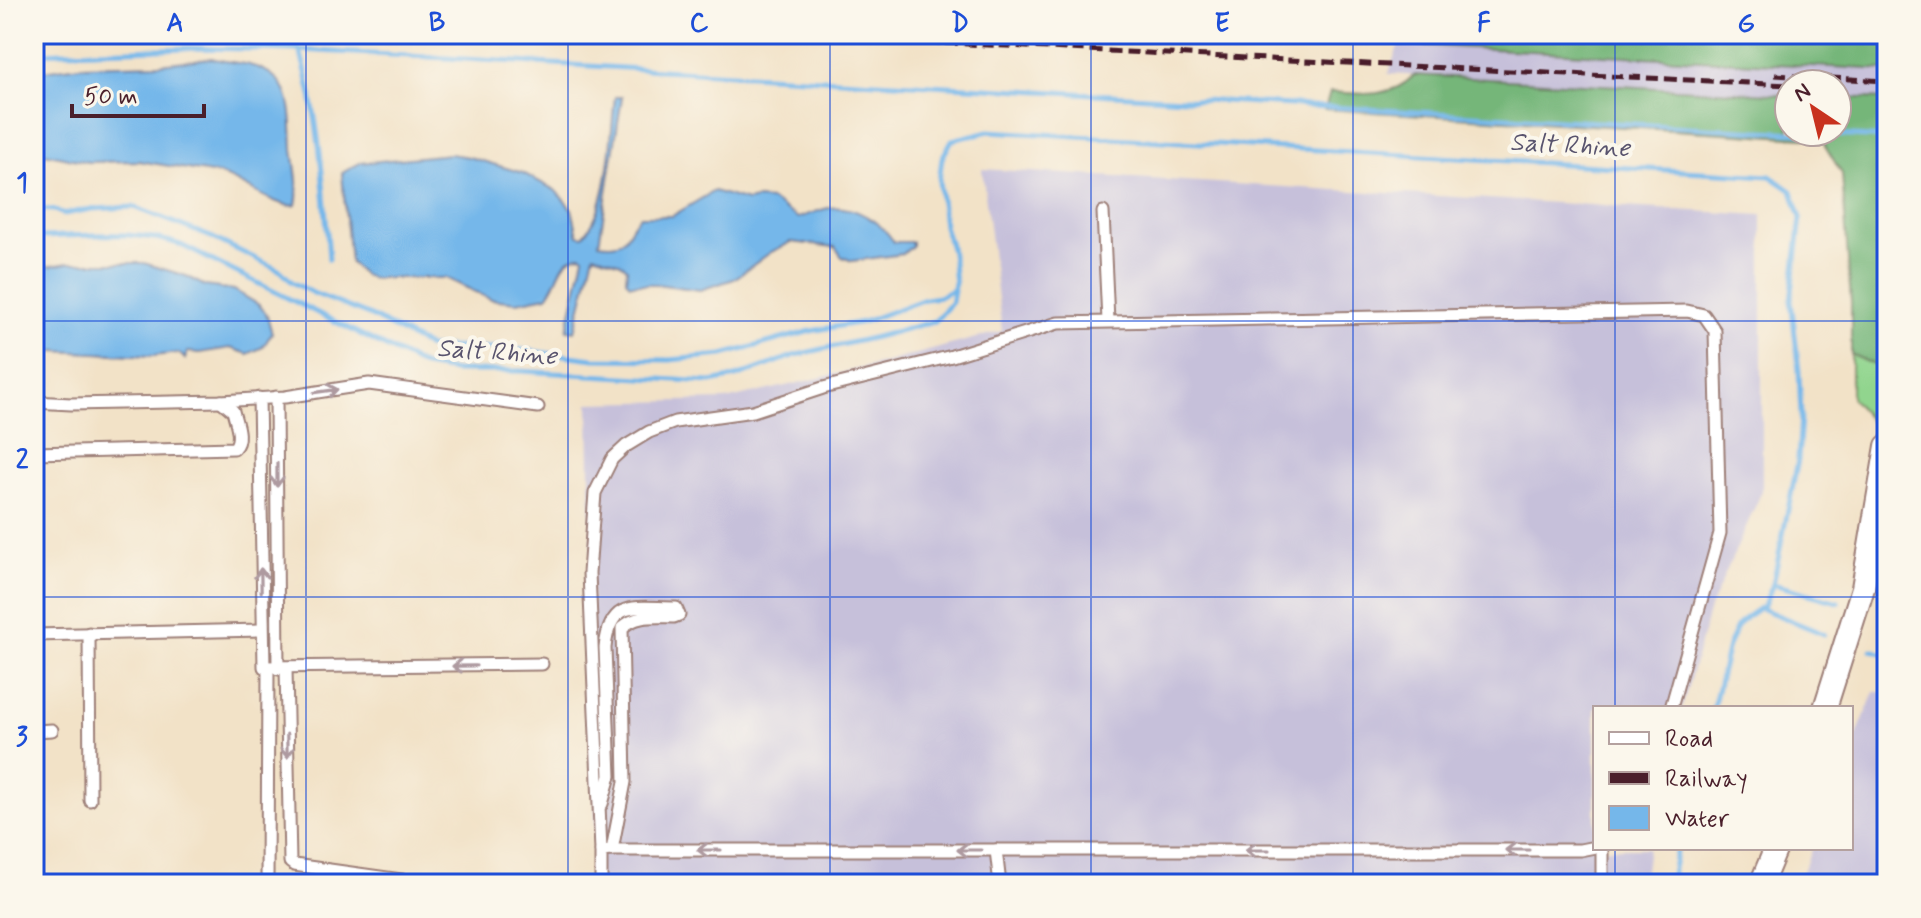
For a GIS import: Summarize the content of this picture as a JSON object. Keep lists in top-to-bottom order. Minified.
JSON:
{"water":["Salt Rhine"],"legend":["Road","Railway","Water"],"scale_bar":"50 m","north":"top left","grid":{"columns":["A","B","C","D","E","F","G"],"rows":["1","2","3"]}}
